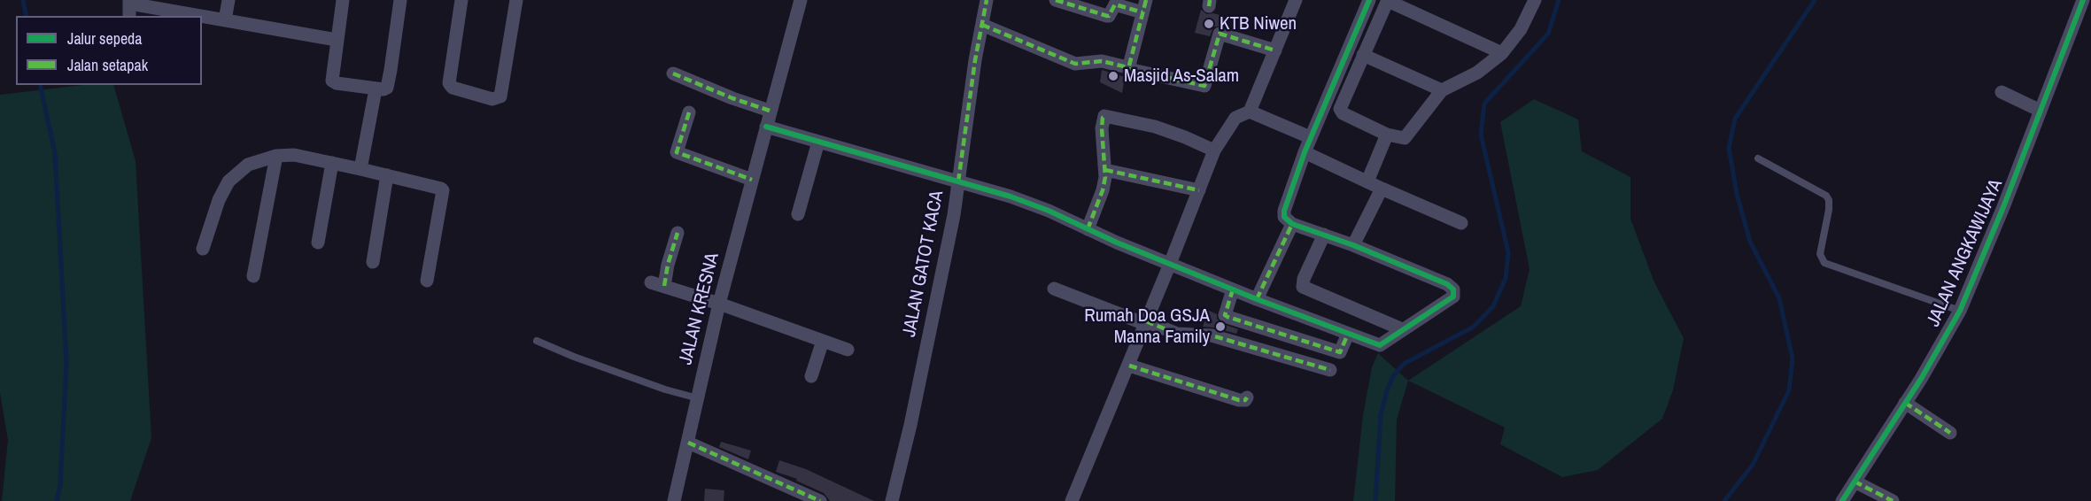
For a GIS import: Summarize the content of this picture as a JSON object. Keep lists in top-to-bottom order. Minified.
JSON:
{"streets":{"street":["JALAN ANGKAWIJAYA","JALAN GATOT KACA","JALAN KRESNA"]},"places":["KTB Niwen","Masjid As-Salam","Rumah Doa GSJA Manna Family"],"legend":["Jalur sepeda","Jalan setapak"]}
